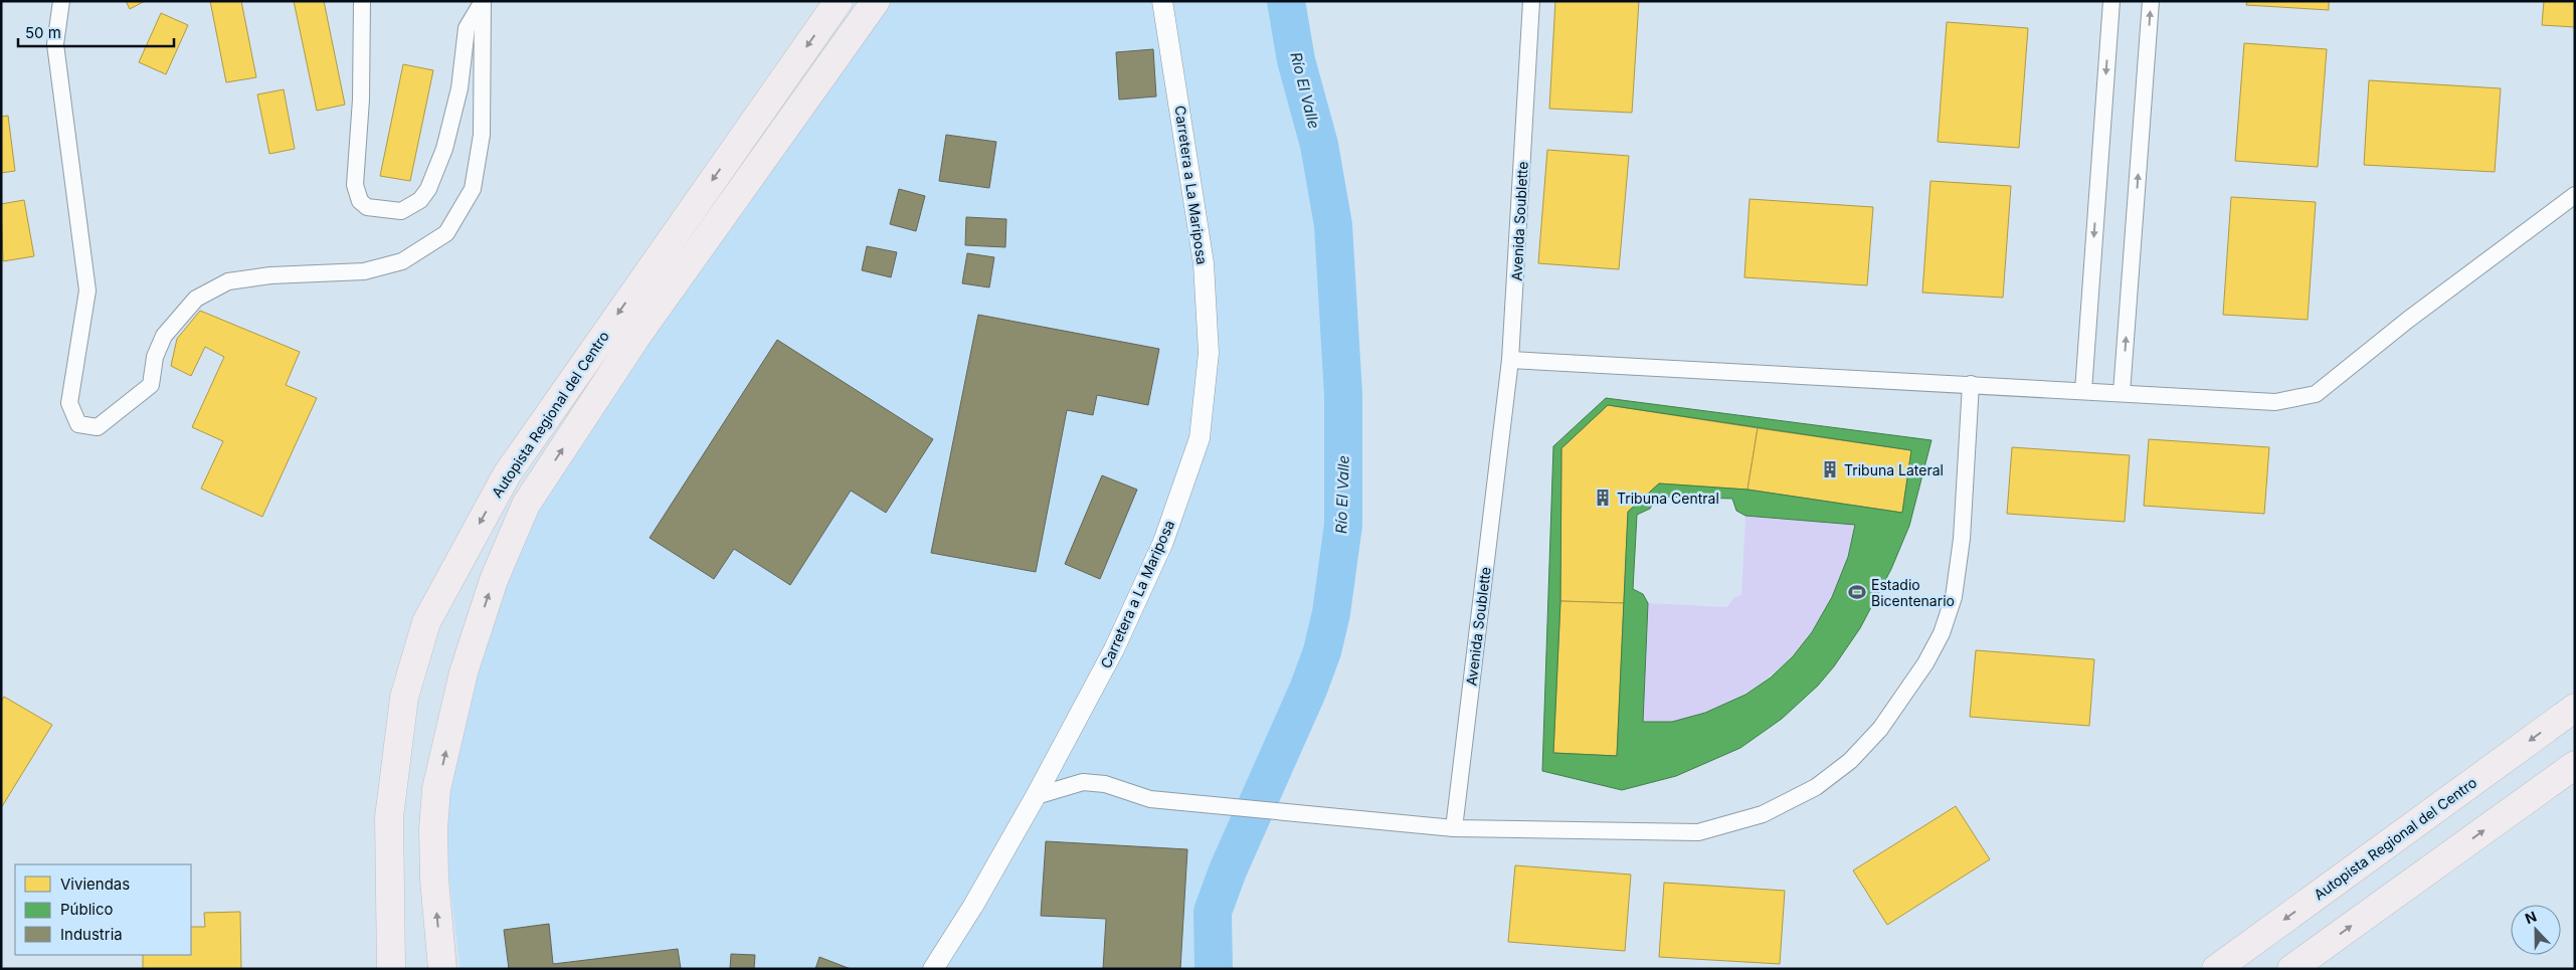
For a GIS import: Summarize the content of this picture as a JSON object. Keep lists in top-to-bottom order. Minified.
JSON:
{"streets":{"highway":["Autopista Regional del Centro"],"street":["Carretera a La Mariposa","Avenida Soublette"]},"water":["Río El Valle"],"places":{"building":["Tribuna Lateral","Tribuna Central"],"sports":["Estadio Bicentenario"]},"legend":["Viviendas","Público","Industria"],"scale_bar":"50 m","north":"top"}
